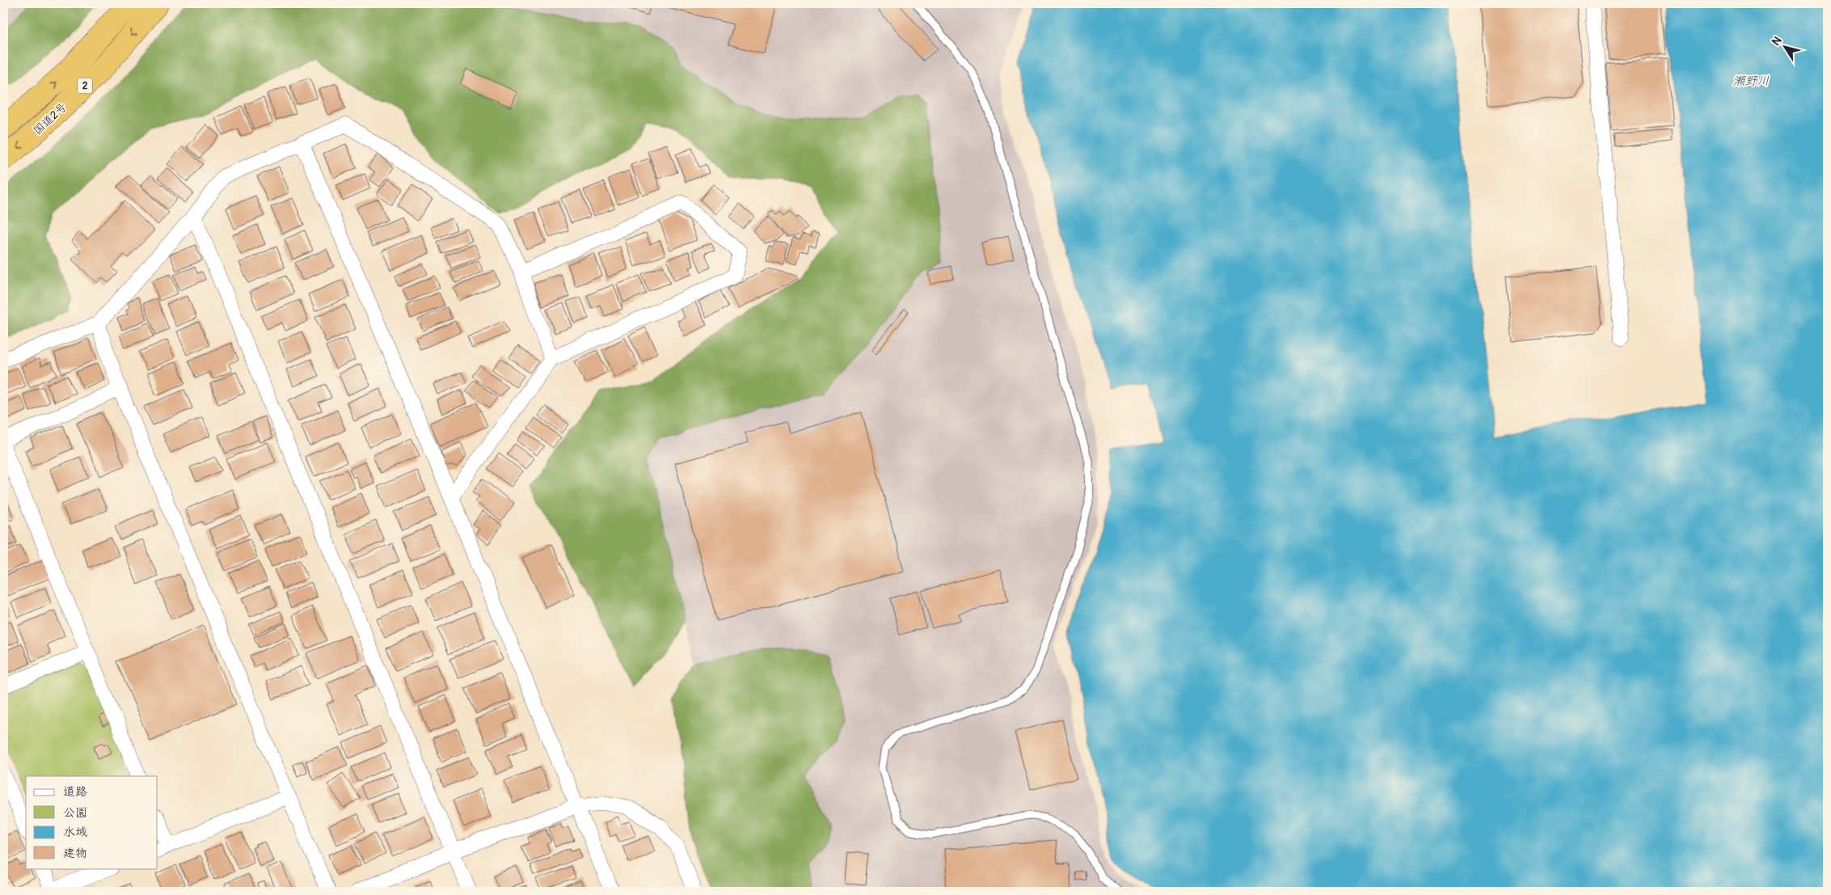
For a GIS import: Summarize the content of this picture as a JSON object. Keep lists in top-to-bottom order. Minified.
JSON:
{"streets":{"highway":["2","国道2号"]},"water":["瀬野川"],"legend":["道路","公園","水域","建物"],"north":"top left"}
